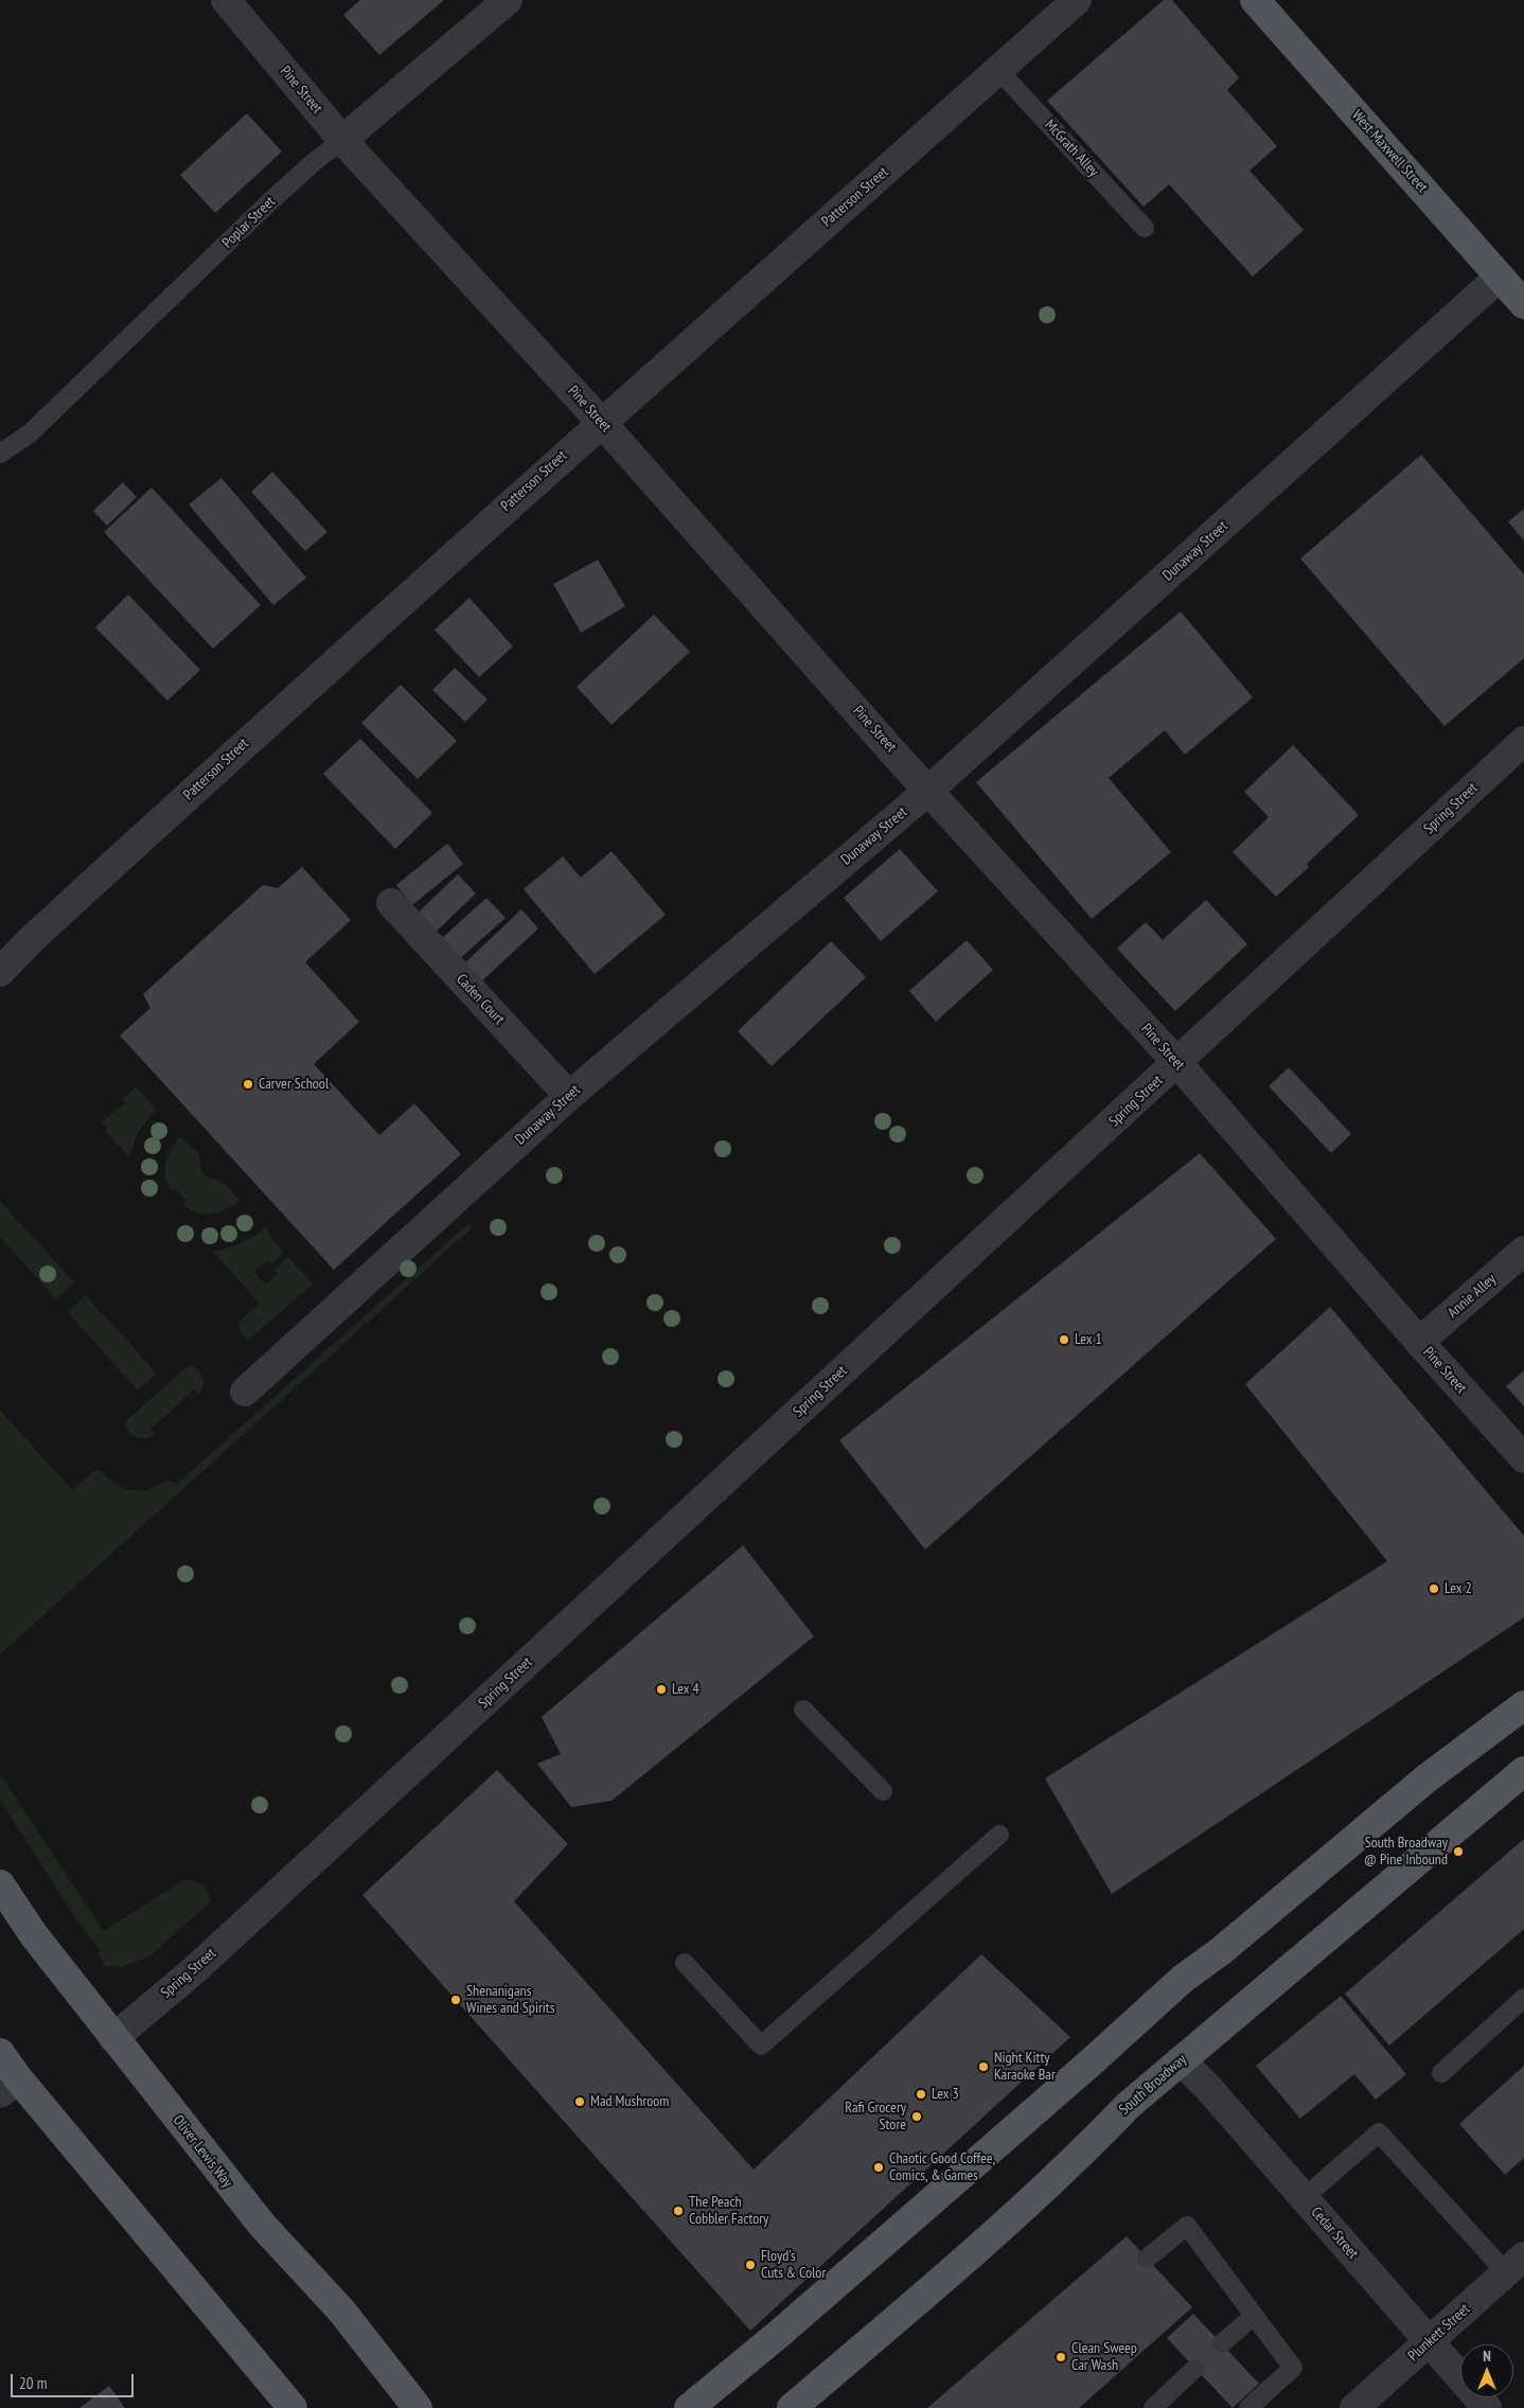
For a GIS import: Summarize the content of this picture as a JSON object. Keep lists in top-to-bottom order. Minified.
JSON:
{"streets":{"main road":["West Maxwell Street","South Broadway","Oliver Lewis Way"],"street":["Pine Street","Patterson Street","Poplar Street","Dunaway Street","Spring Street","Caden Court","Annie Alley","Cedar Street","Plunkett Street"],"lane":["McGrath Alley"]},"crossings":[["Pine Street","Patterson Street"],["Pine Street","Poplar Street"],["Pine Street","Dunaway Street"],["Pine Street","Spring Street"],["Pine Street","Annie Alley"],["McGrath Alley","Patterson Street"],["West Maxwell Street","Dunaway Street"],["Dunaway Street","Caden Court"],["Spring Street","Oliver Lewis Way"],["South Broadway","Cedar Street"],["Cedar Street","Plunkett Street"]],"places":["Carver School","Lex 1","Lex 2","Lex 4","South Broadway @ Pine Inbound","Shenanigans Wines and Spirits","Night Kitty Karaoke Bar","Lex 3","Mad Mushroom","Rafi Grocery Store","Chaotic Good Coffee, Comics, & Games","The Peach Cobbler Factory","Floyd's Cuts & Color","Clean Sweep Car Wash"],"scale_bar":"20 m","north":"top"}
